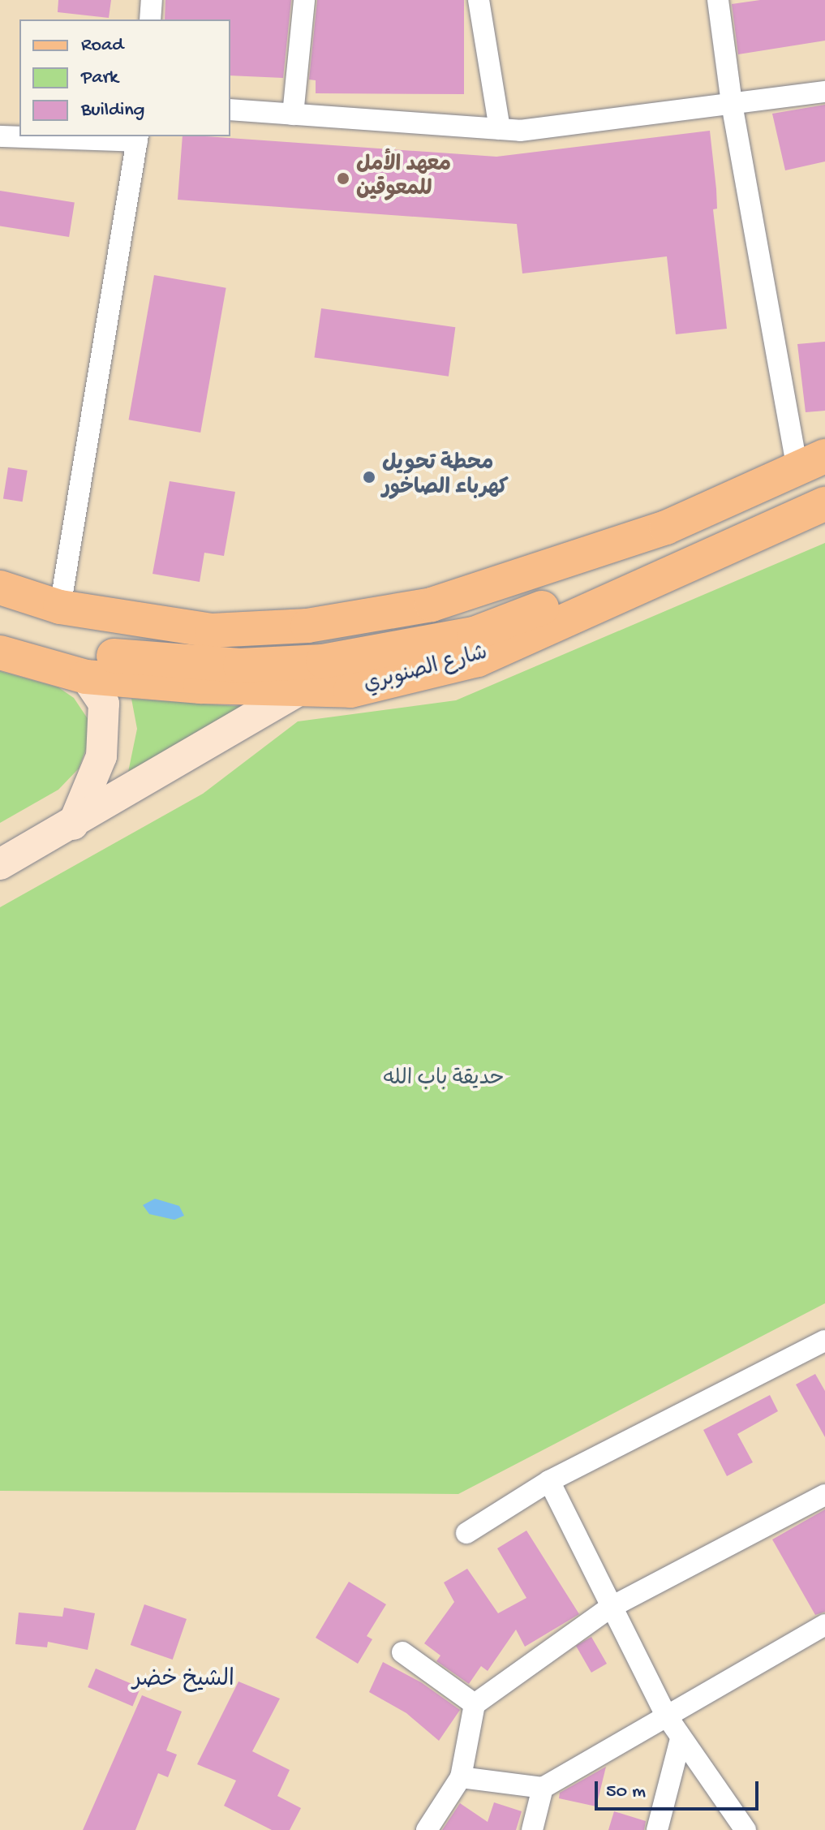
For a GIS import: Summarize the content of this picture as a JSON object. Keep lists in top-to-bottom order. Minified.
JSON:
{"streets":{"main road":["شارع الصنوبري"]},"districts":["الشيخ خضر"],"parks":["حديقة باب الله"],"places":["معهد الأمل للمعوقين","محطة تحويل كهرباء الصاخور"],"legend":["Road","Park","Building"],"scale_bar":"50 m"}
